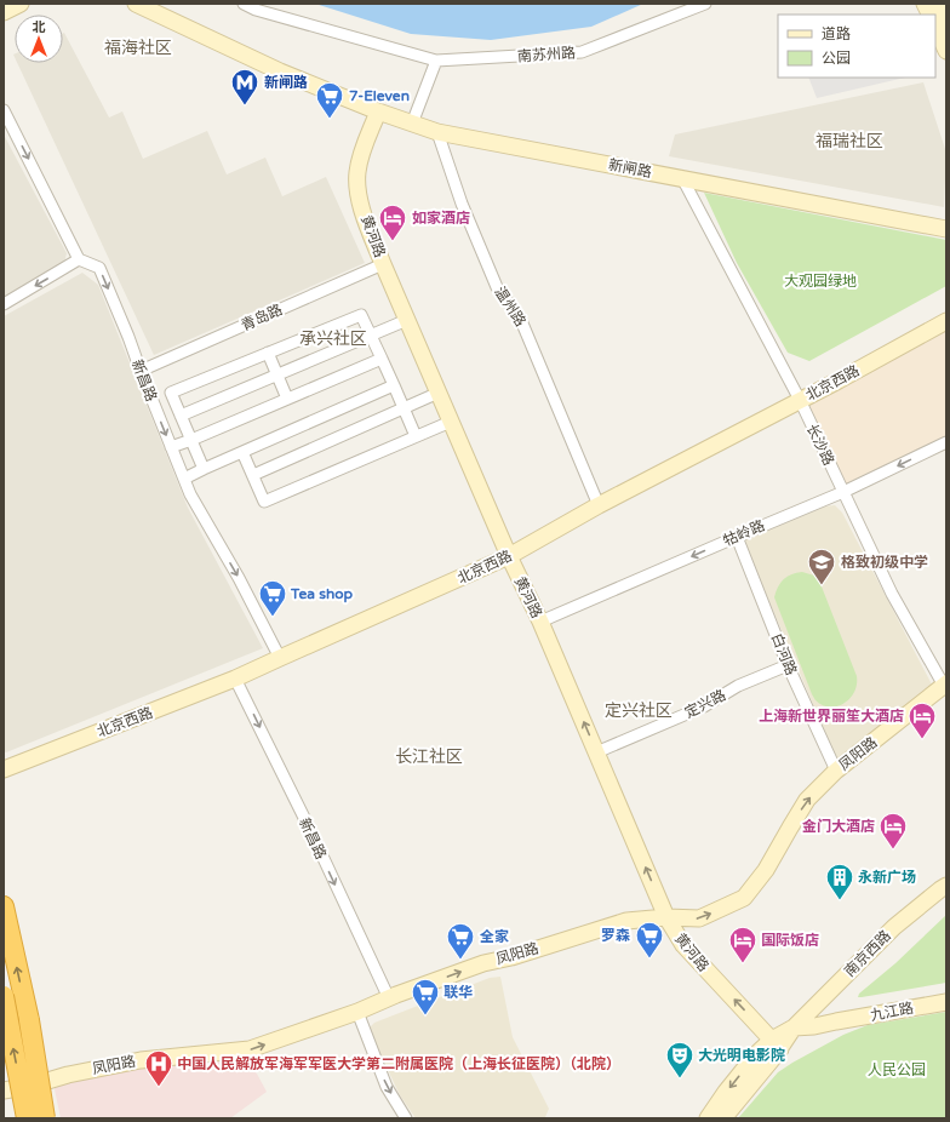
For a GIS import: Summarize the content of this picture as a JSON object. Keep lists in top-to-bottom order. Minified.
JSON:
{"streets":{"main road":["新闸路","黄河路","北京西路","凤阳路","南京西路","九江路"],"street":["南苏州路","温州路","青岛路","新昌路","长沙路","牯岭路","白河路","定兴路"]},"crossings":[["新闸路","黄河路"],["新闸路","温州路"],["新闸路","长沙路"],["黄河路","青岛路"],["黄河路","北京西路"],["黄河路","牯岭路"],["黄河路","定兴路"],["黄河路","凤阳路"],["黄河路","南京西路"],["黄河路","九江路"],["温州路","北京西路"],["青岛路","新昌路"],["新昌路","北京西路"],["新昌路","凤阳路"],["北京西路","长沙路"],["长沙路","牯岭路"],["长沙路","凤阳路"],["牯岭路","白河路"],["白河路","定兴路"],["白河路","凤阳路"],["南京西路","九江路"]],"one_way":["黄河路","新昌路","牯岭路","凤阳路"],"districts":["福海社区","福瑞社区","承兴社区","定兴社区","长江社区"],"parks":["大观园绿地","人民公园"],"places":{"metro station":["新闸路"],"supermarket":["7-Eleven","Tea shop","罗森","全家","联华"],"hotel":["如家酒店","上海新世界丽笙大酒店","金门大酒店","国际饭店"],"school or university":["格致初级中学"],"building":["永新广场"],"theatre":["大光明电影院"],"hospital":["中国人民解放军海军军医大学第二附属医院（上海长征医院）（北院）"]},"legend":["道路","公园"],"north":"top"}
